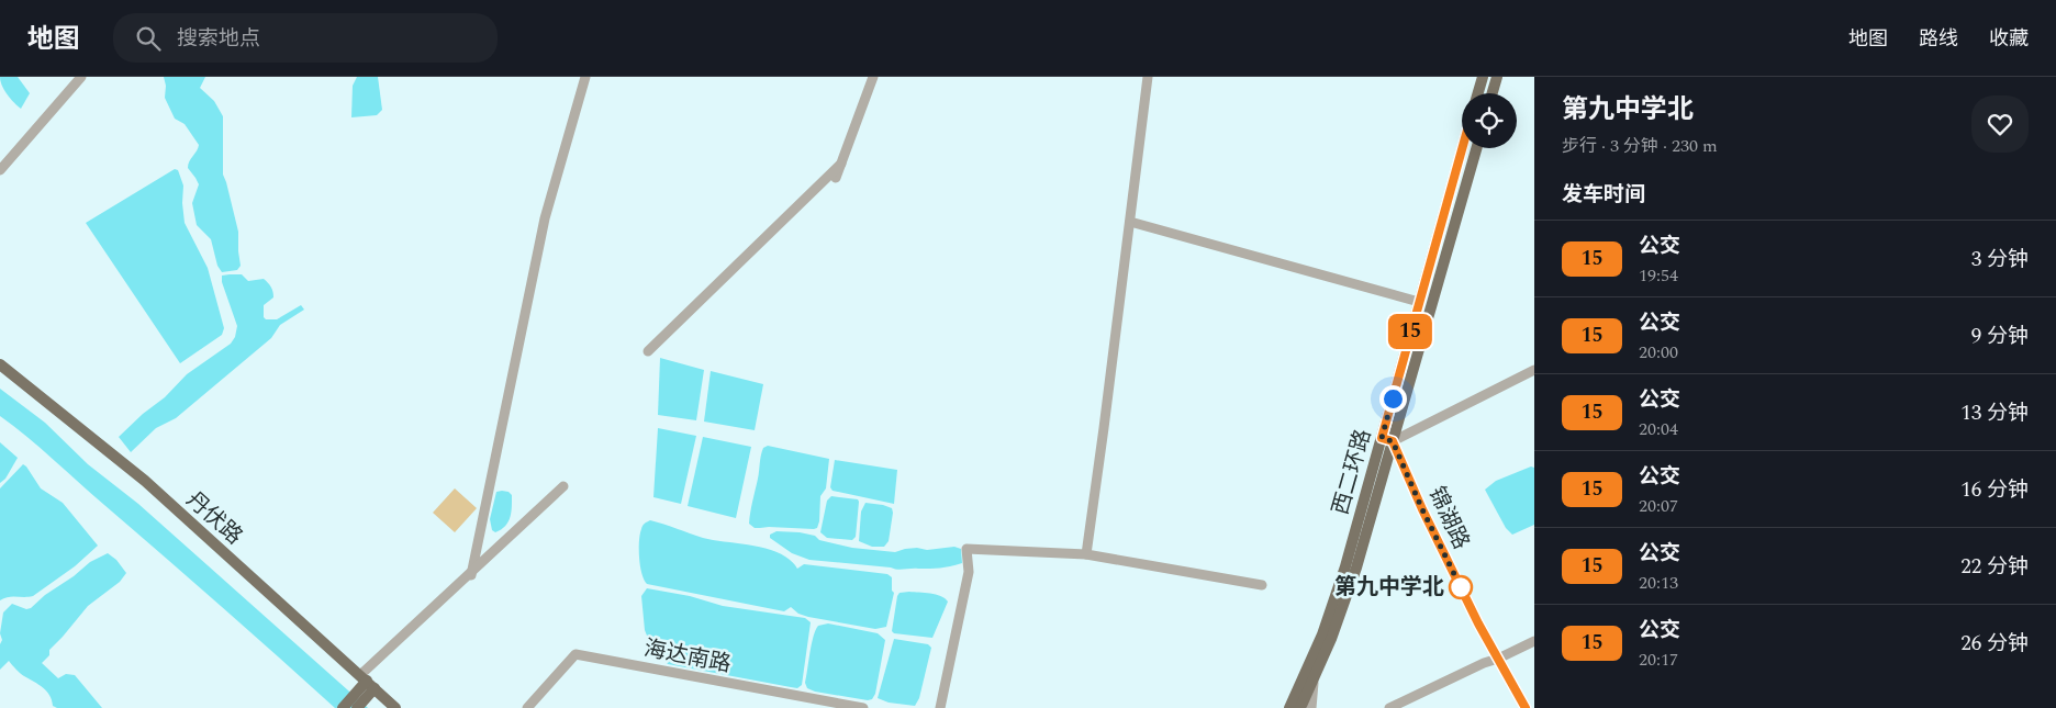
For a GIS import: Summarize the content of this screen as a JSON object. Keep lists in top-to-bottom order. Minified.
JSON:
{"streets":{"main road":["西二环路","丹伏路","锦湖路"],"street":["海达南路"]},"crossings":[["西二环路","锦湖路"]],"places":["第九中学北"],"lines":["bus line 15"],"page":{"header":"地图","search":"搜索地点","nav":["地图","路线","收藏"],"on_map":"15","heading":[["第九中学北","步行 · 3 分钟 · 230 m"],"发车时间"],"list":[{"mark":"15","name":"公交","note":"19:54","value":"3 分钟"},{"mark":"15","name":"公交","note":"20:00","value":"9 分钟"},{"mark":"15","name":"公交","note":"20:04","value":"13 分钟"},{"mark":"15","name":"公交","note":"20:07","value":"16 分钟"},{"mark":"15","name":"公交","note":"20:13","value":"22 分钟"},{"mark":"15","name":"公交","note":"20:17","value":"26 分钟"}]}}
